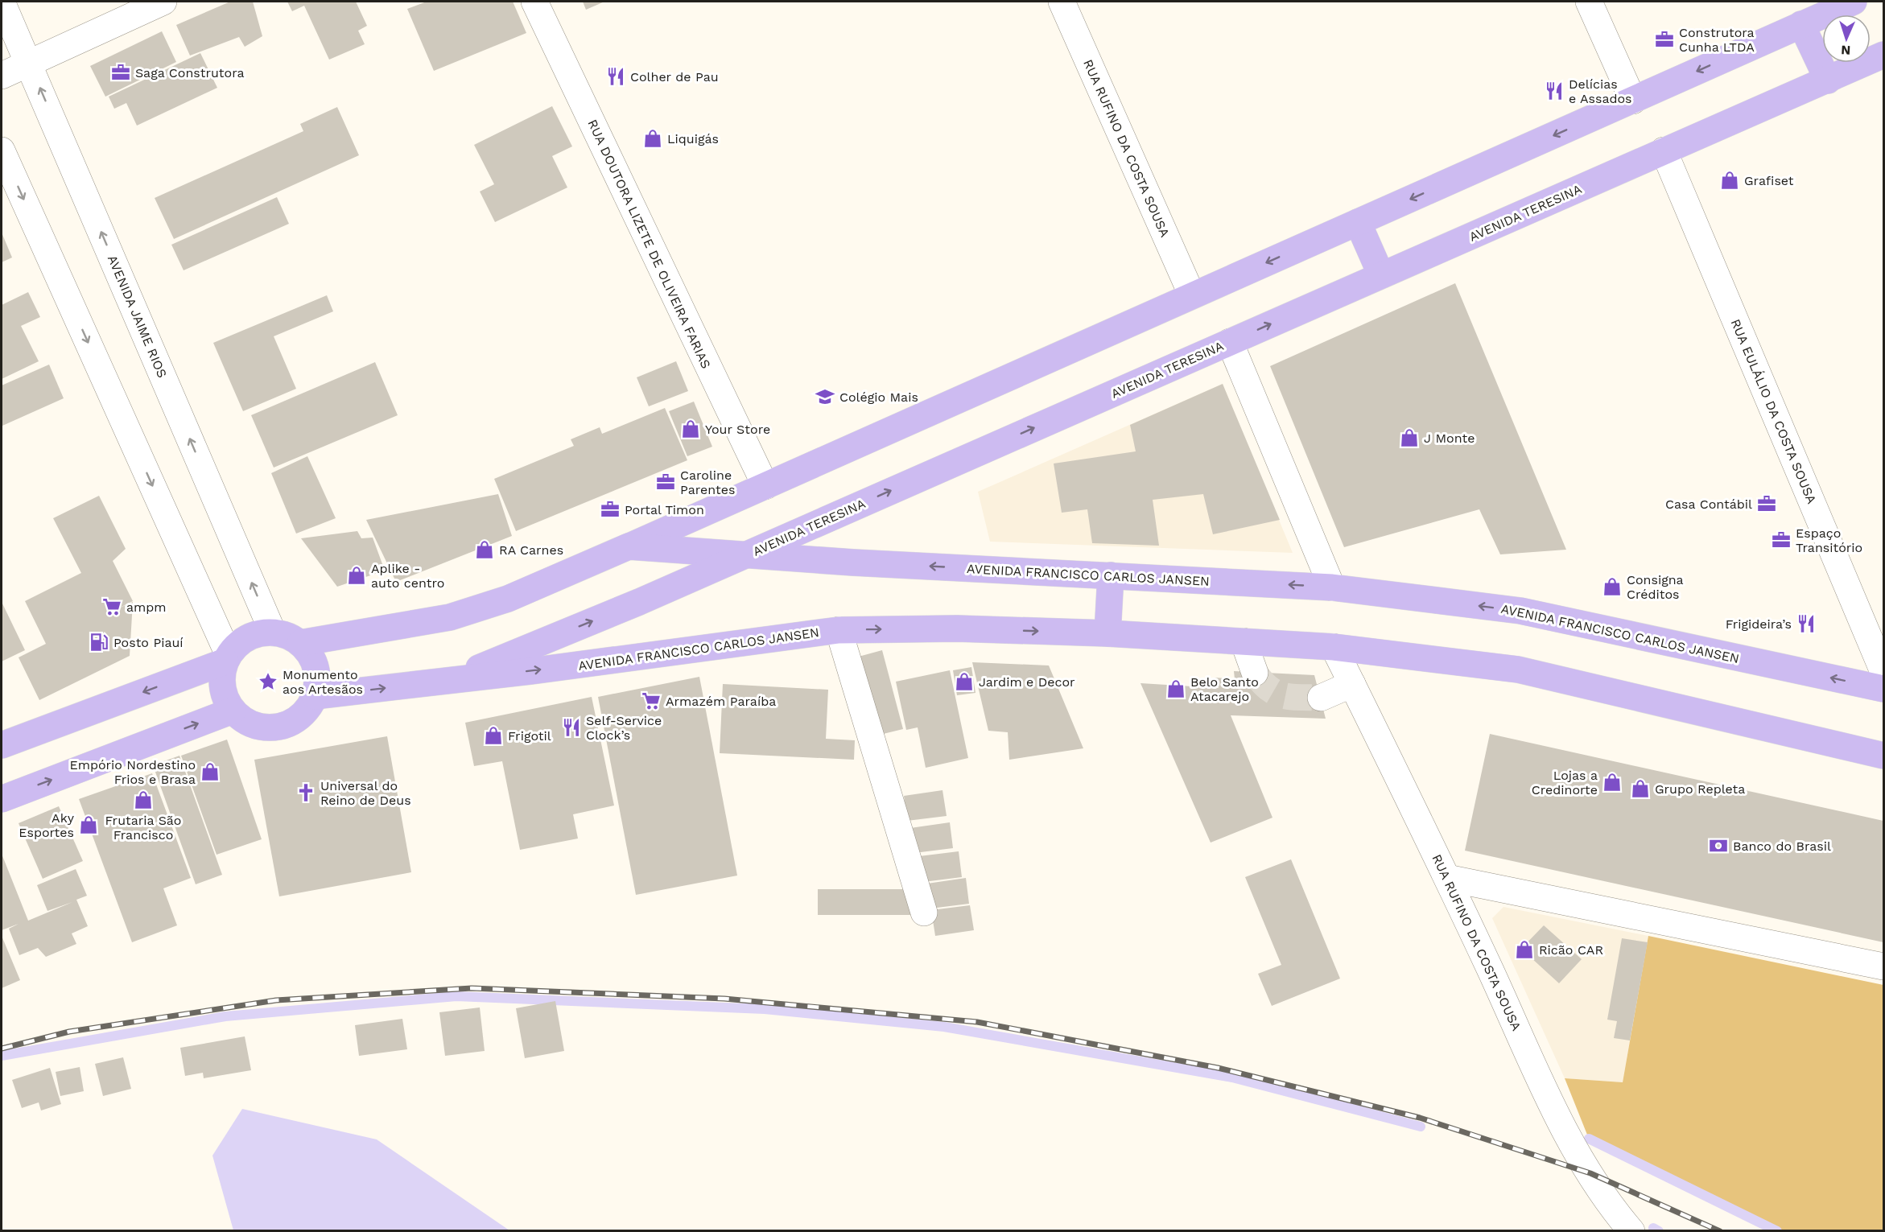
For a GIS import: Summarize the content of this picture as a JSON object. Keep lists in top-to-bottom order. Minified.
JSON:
{"streets":{"main road":["AVENIDA TERESINA","AVENIDA FRANCISCO CARLOS JANSEN"],"street":["RUA RUFINO DA COSTA SOUSA","RUA DOUTORA LIZETE DE OLIVEIRA FARIAS","AVENIDA JAIME RIOS","RUA EULÁLIO DA COSTA SOUSA"]},"crossings":[["RUA RUFINO DA COSTA SOUSA","AVENIDA FRANCISCO CARLOS JANSEN"],["AVENIDA TERESINA","RUA EULÁLIO DA COSTA SOUSA"],["AVENIDA TERESINA","AVENIDA FRANCISCO CARLOS JANSEN"],["AVENIDA JAIME RIOS","AVENIDA FRANCISCO CARLOS JANSEN"]],"places":{"office":["Construtora Cunha LTDA","Saga Construtora","Caroline Parentes","Casa Contábil","Portal Timon","Espaço Transitório"],"restaurant":["Colher de Pau","Delícias e Assados","Frigideira’s","Self-Service Clock’s"],"shop":["Liquigás","Grafiset","Your Store","J Monte","RA Carnes","Aplike - auto centro","Consigna Créditos","Jardim e Decor","Belo Santo Atacarejo","Frigotil","Empório Nordestino Frios e Brasa","Lojas a Credinorte","Grupo Repleta","Frutaria São Francisco","Aky Esportes","Ricão CAR"],"school or university":["Colégio Mais"],"supermarket":["ampm","Armazém Paraíba"],"fuel station":["Posto Piauí"],"place":["Monumento aos Artesãos"],"church":["Universal do Reino de Deus"],"bank":["Banco do Brasil"]},"north":"bottom"}
